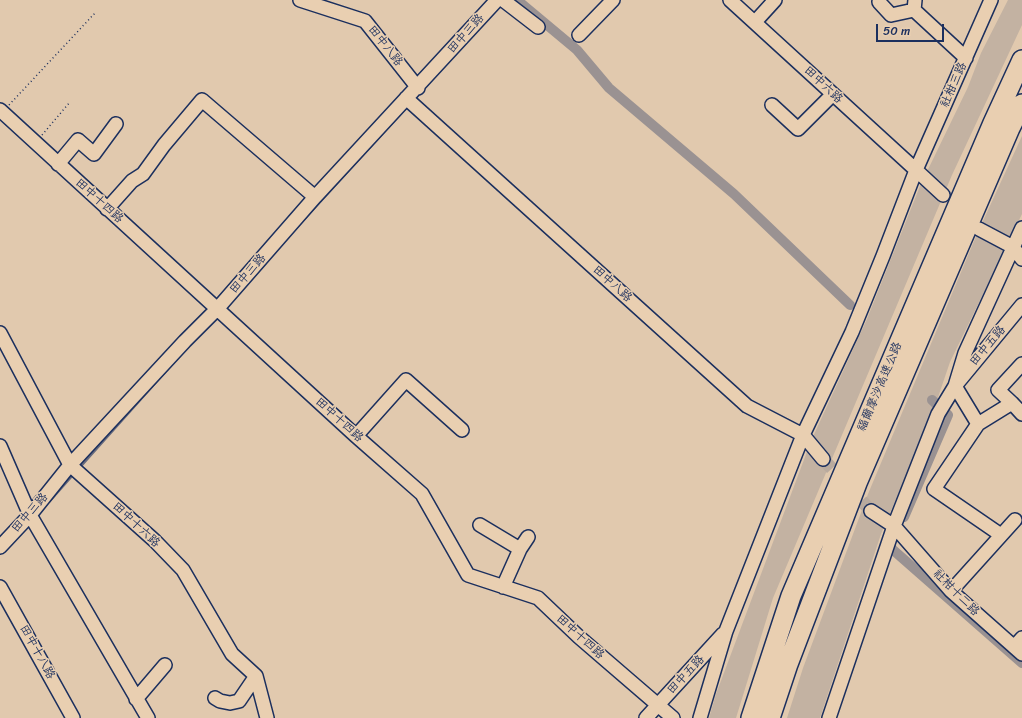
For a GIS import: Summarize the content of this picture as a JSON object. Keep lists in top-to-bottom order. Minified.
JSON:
{"streets":{"highway":["福爾摩沙高速公路"],"street":["田中三路","田中八路","田中六路","社柑三路","田中十四路","田中五路","田中十六路","社柑十二路","田中十八路"]},"crossings":[["田中三路","田中八路"],["田中三路","田中十四路"],["田中三路","田中十六路"],["田中八路","社柑三路"],["田中六路","社柑三路"],["社柑三路","田中五路"],["田中十四路","田中五路"]],"scale_bar":"50 m"}
